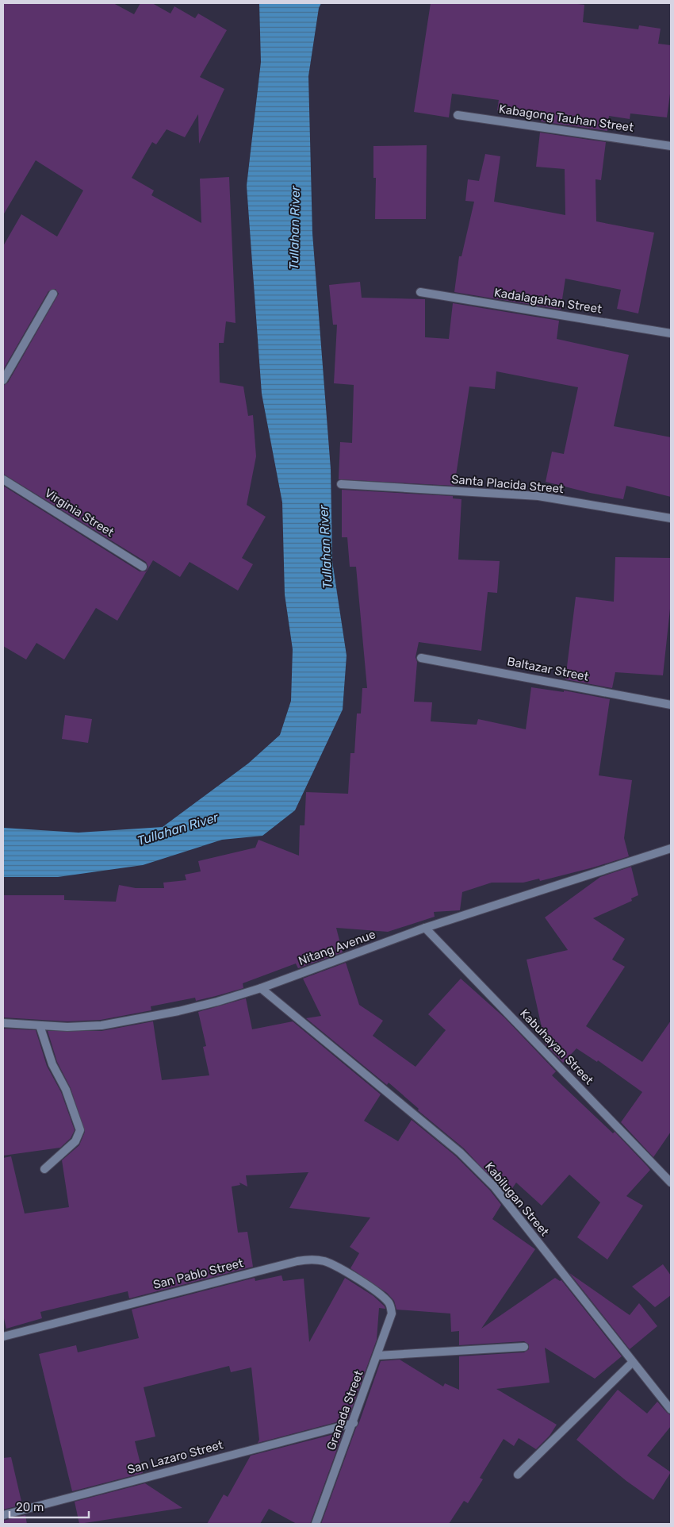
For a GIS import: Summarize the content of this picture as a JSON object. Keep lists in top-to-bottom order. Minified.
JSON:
{"streets":{"street":["Kabagong Tauhan Street","Kadalagahan Street","Santa Placida Street","Virginia Street","Baltazar Street","Nitang Avenue","Kabuhayan Street","Kabilugan Street","San Pablo Street","Granada Street","San Lazaro Street"]},"crossings":[["Nitang Avenue","Kabuhayan Street"],["Nitang Avenue","Kabilugan Street"],["San Pablo Street","Granada Street"],["Granada Street","San Lazaro Street"]],"water":["Tullahan River"],"scale_bar":"20 m"}
